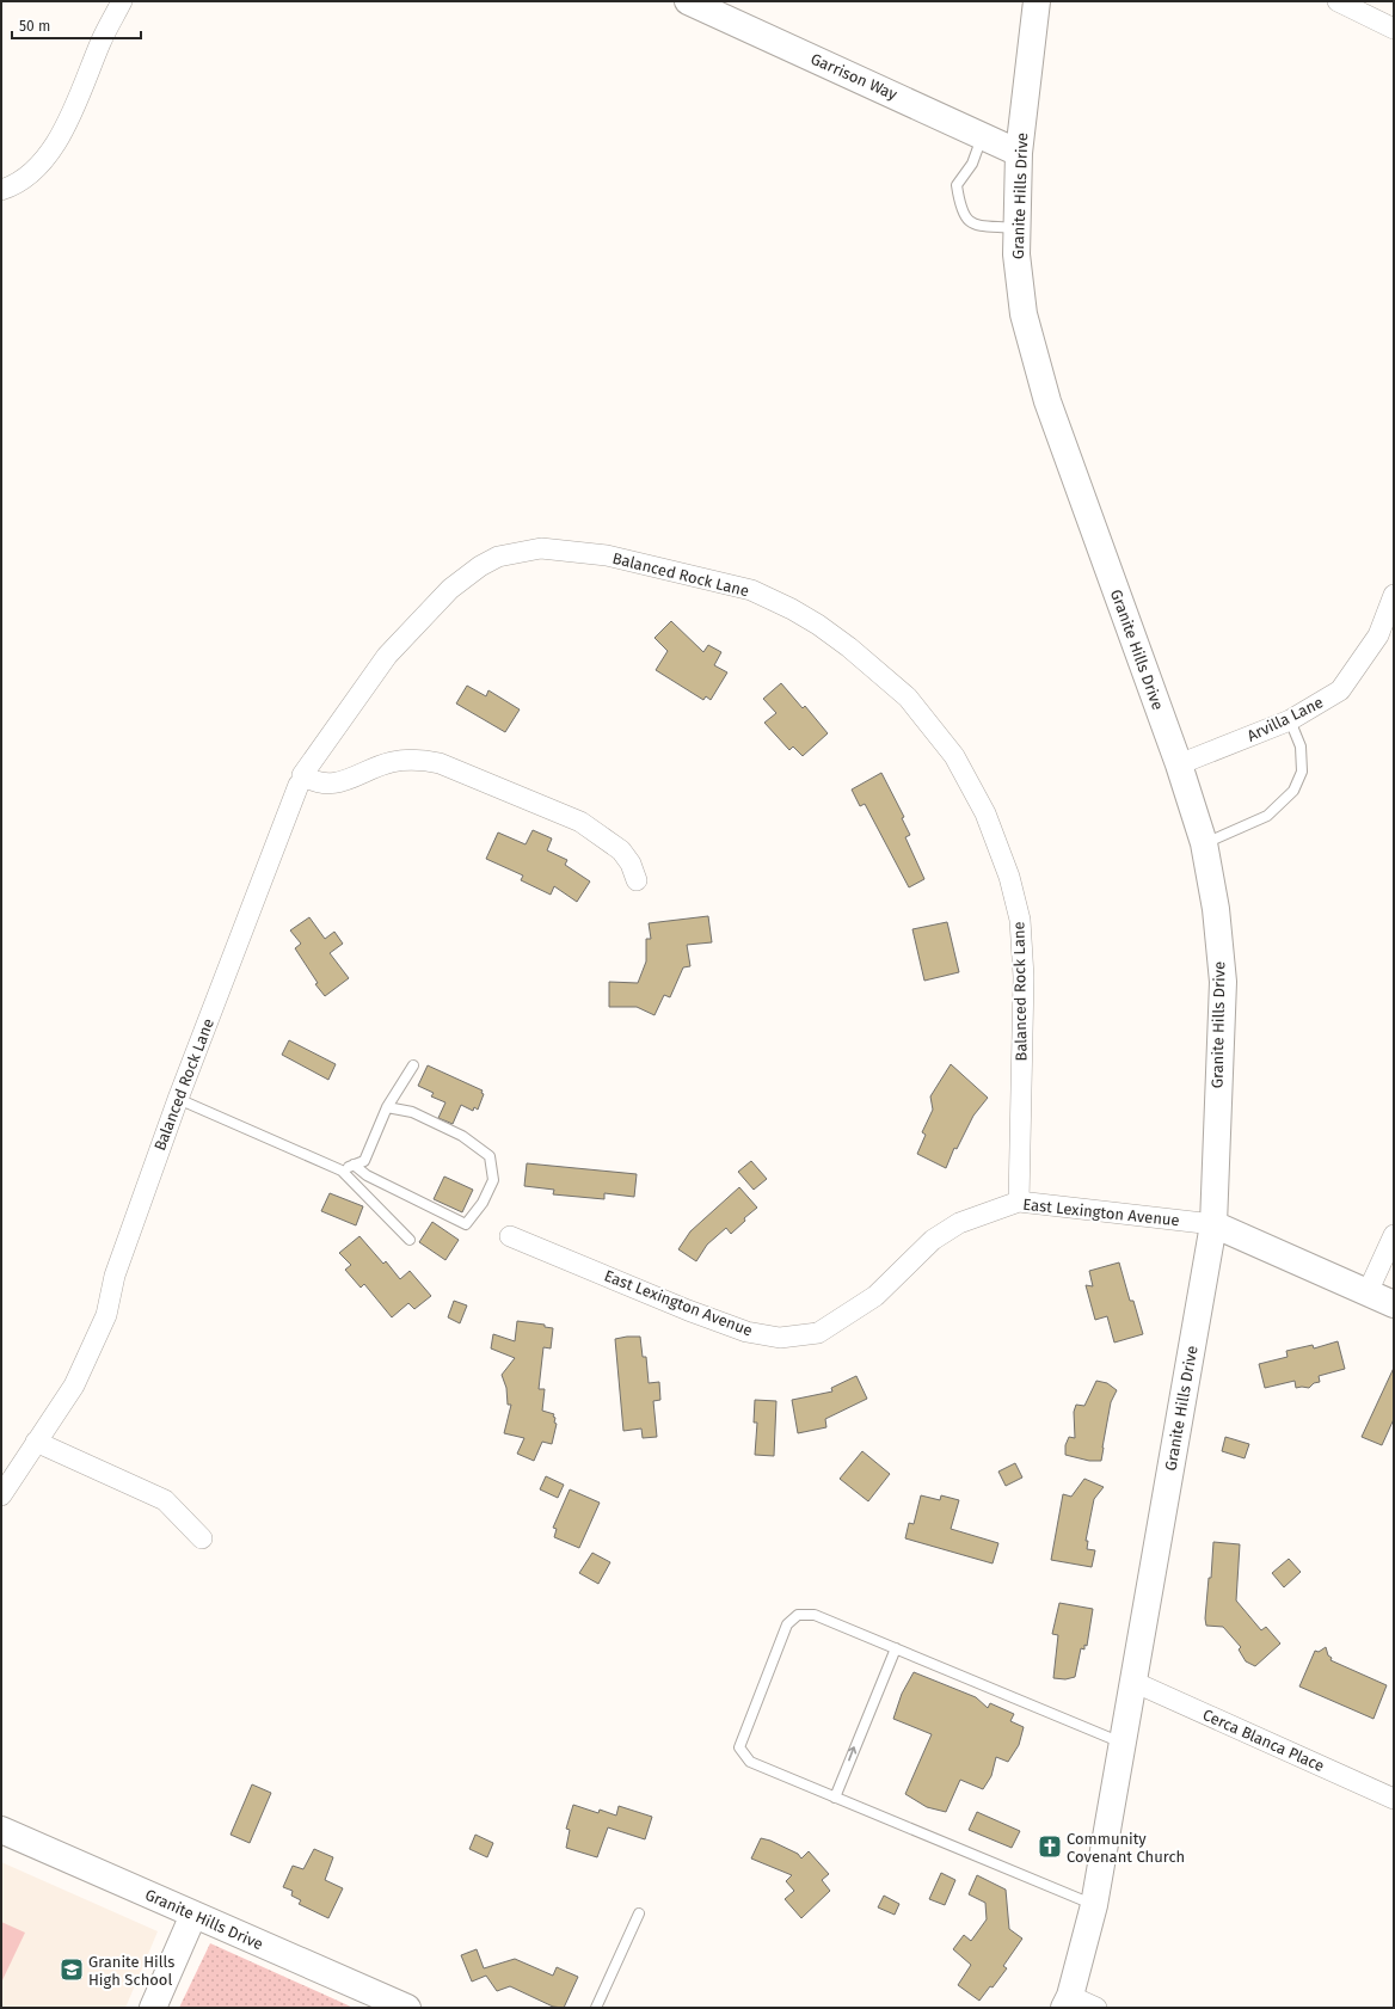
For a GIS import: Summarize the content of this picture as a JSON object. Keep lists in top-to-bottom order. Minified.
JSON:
{"streets":{"street":["Garrison Way","Granite Hills Drive","Balanced Rock Lane","Arvilla Lane","East Lexington Avenue","Cerca Blanca Place"]},"crossings":[["Garrison Way","Granite Hills Drive"],["Granite Hills Drive","Arvilla Lane"],["Granite Hills Drive","East Lexington Avenue"],["Granite Hills Drive","Cerca Blanca Place"],["Balanced Rock Lane","East Lexington Avenue"]],"places":{"church":["Community Covenant Church"],"school or university":["Granite Hills High School"]},"scale_bar":"50 m"}
